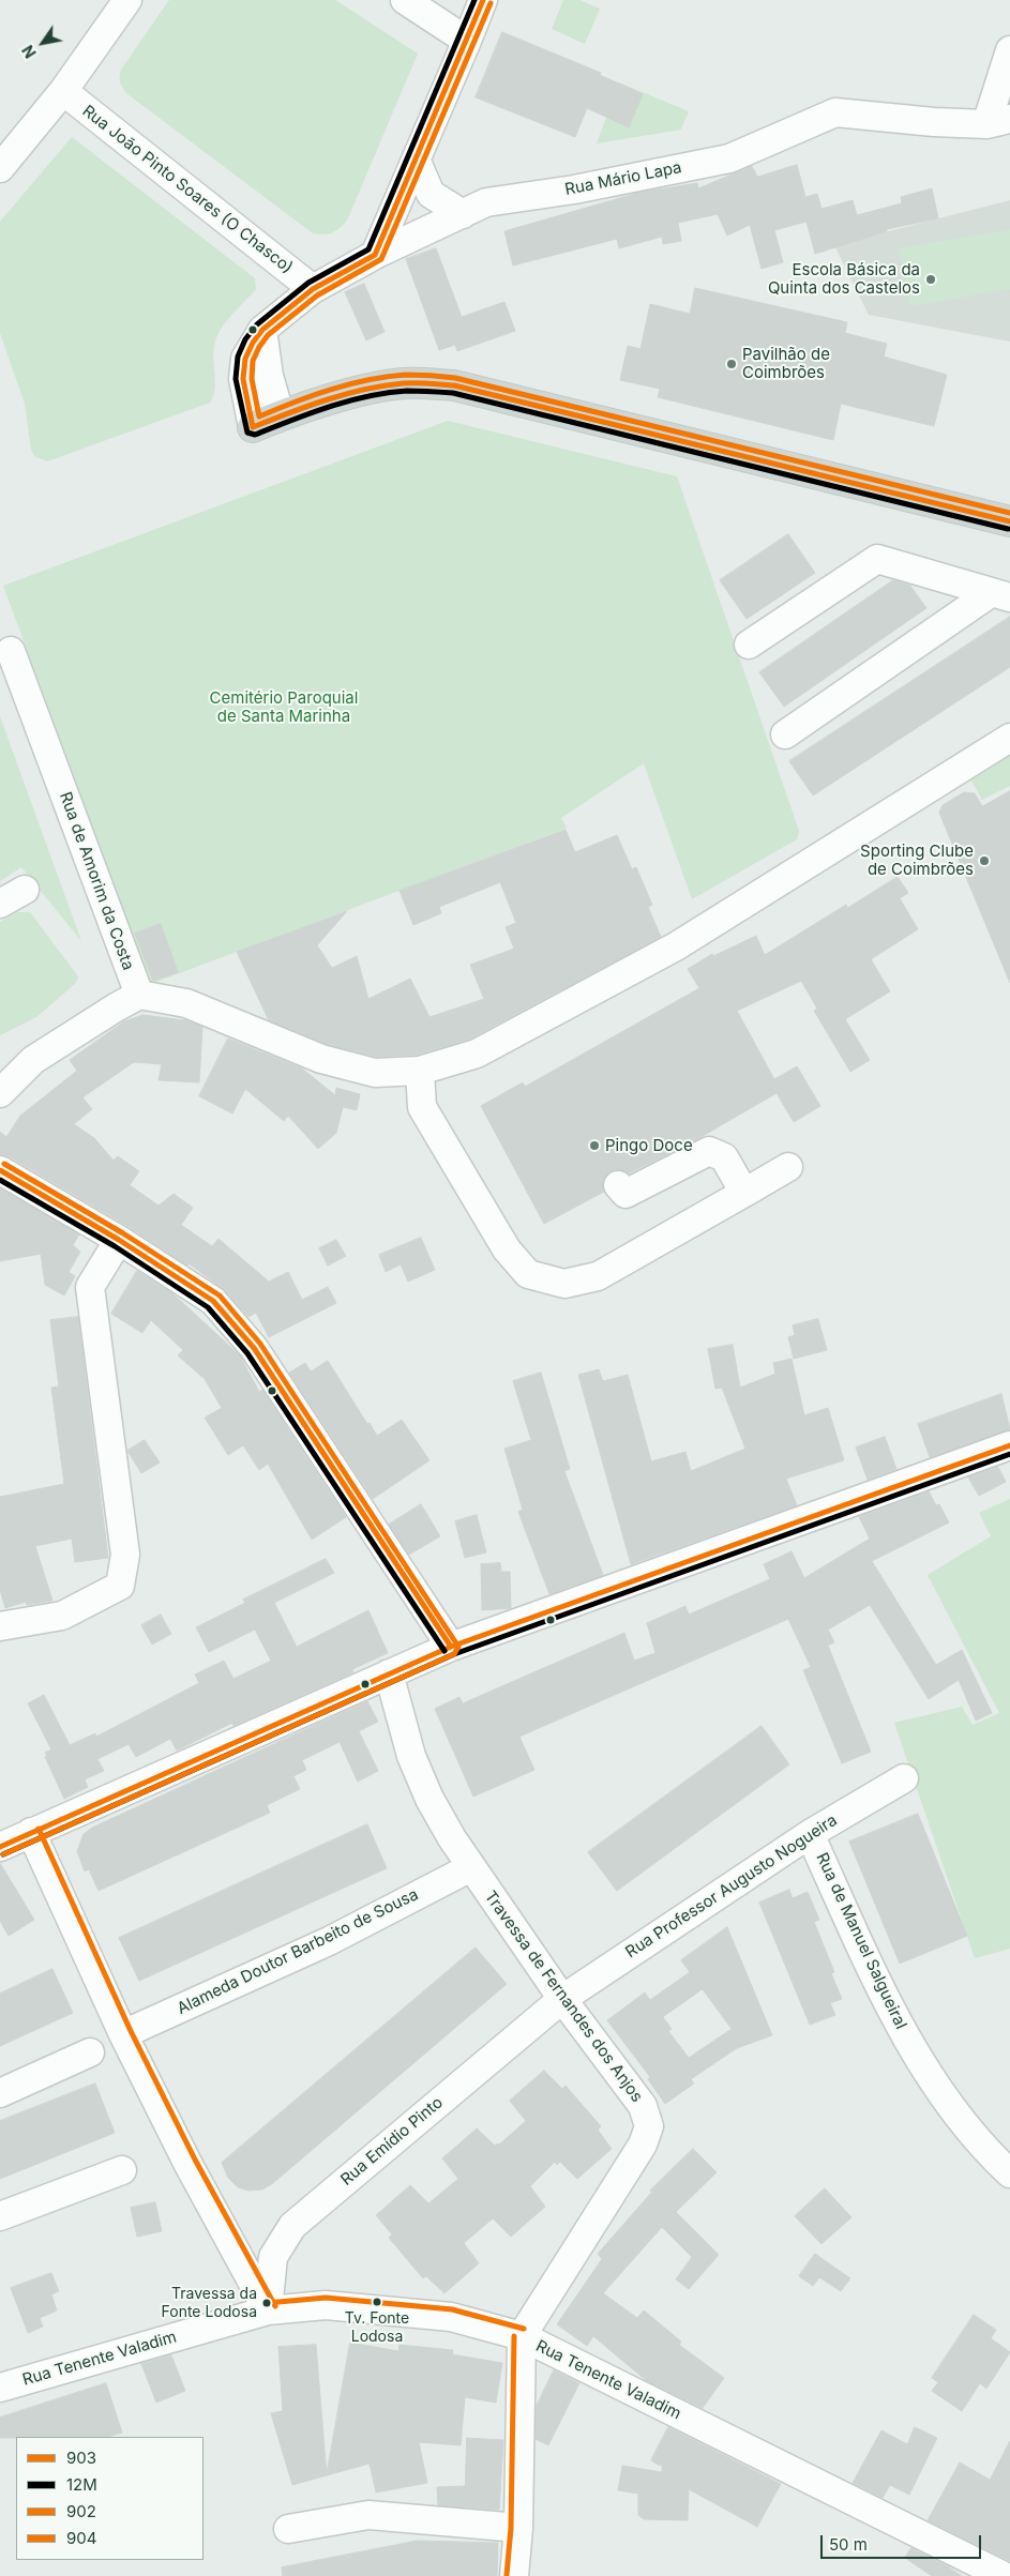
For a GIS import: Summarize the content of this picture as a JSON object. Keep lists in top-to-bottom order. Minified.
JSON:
{"streets":{"street":["Rua Mário Lapa","Rua João Pinto Soares (O Chasco)","Rua de Amorim da Costa","Rua Professor Augusto Nogueira","Rua de Manuel Salgueiral","Alameda Doutor Barbeito de Sousa","Travessa de Fernandes dos Anjos","Rua Emídio Pinto","Rua Tenente Valadim"]},"crossings":[["Rua Mário Lapa","Rua João Pinto Soares (O Chasco)"],["Rua Professor Augusto Nogueira","Rua de Manuel Salgueiral"],["Rua Professor Augusto Nogueira","Travessa de Fernandes dos Anjos"],["Rua Professor Augusto Nogueira","Rua Emídio Pinto"],["Alameda Doutor Barbeito de Sousa","Travessa de Fernandes dos Anjos"],["Travessa de Fernandes dos Anjos","Rua Emídio Pinto"],["Travessa de Fernandes dos Anjos","Rua Tenente Valadim"],["Rua Emídio Pinto","Rua Tenente Valadim"]],"parks":["Cemitério Paroquial de Santa Marinha"],"places":["Escola Básica da Quinta dos Castelos","Pavilhão de Coimbrões","Sporting Clube de Coimbrões","Pingo Doce","Tv. Fonte Lodosa","Travessa da Fonte Lodosa"],"lines":["transit line 903","transit line 12M","transit line 904","transit line 902"],"legend":["903","12M","902","904"],"scale_bar":"50 m","north":"bottom left"}
